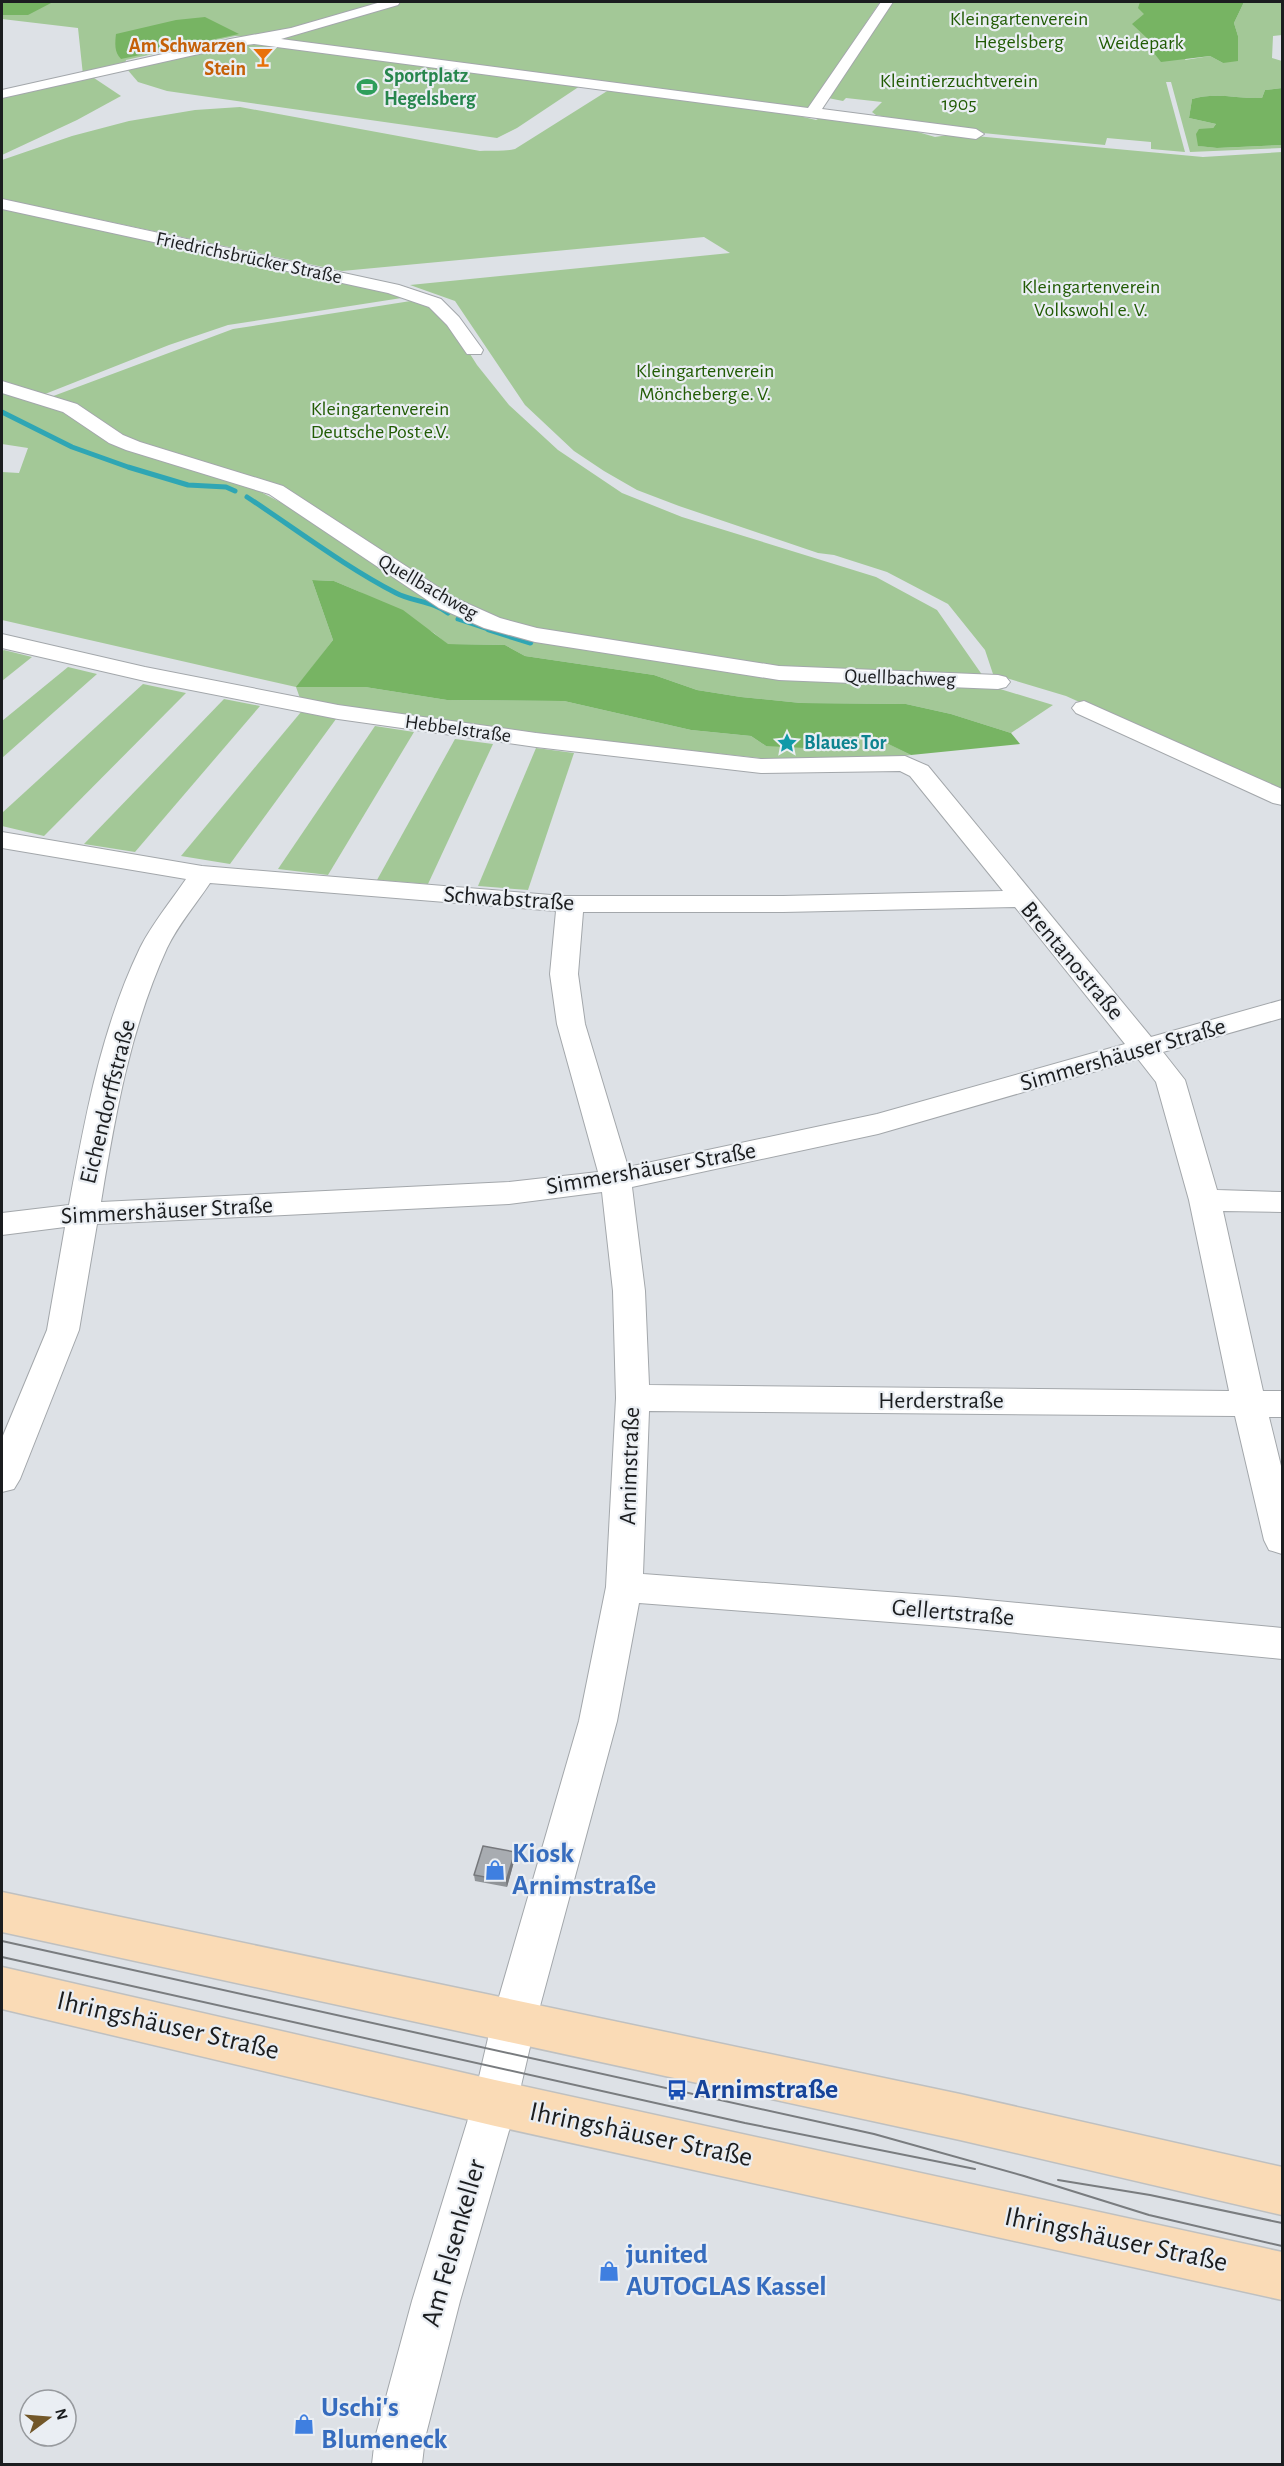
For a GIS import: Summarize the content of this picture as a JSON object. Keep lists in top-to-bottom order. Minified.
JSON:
{"streets":{"main road":["Ihringshäuser Straße"],"street":["Friedrichsbrücker Straße","Quellbachweg","Hebbelstraße","Schwabstraße","Brentanostraße","Simmershäuser Straße","Eichendorffstraße","Herderstraße","Arnimstraße","Gellertstraße","Am Felsenkeller"]},"crossings":[["Hebbelstraße","Brentanostraße"],["Schwabstraße","Brentanostraße"],["Schwabstraße","Eichendorffstraße"],["Schwabstraße","Arnimstraße"],["Brentanostraße","Simmershäuser Straße"],["Brentanostraße","Herderstraße"],["Simmershäuser Straße","Eichendorffstraße"],["Simmershäuser Straße","Arnimstraße"],["Herderstraße","Arnimstraße"],["Arnimstraße","Gellertstraße"],["Arnimstraße","Am Felsenkeller"],["Ihringshäuser Straße","Am Felsenkeller"]],"parks":["Kleingartenverein Hegelsberg","Weidepark","Kleintierzuchtverein 1905","Kleingartenverein Volkswohl e. V.","Kleingartenverein Möncheberg e. V.","Kleingartenverein Deutsche Post e.V."],"places":{"bar":["Am Schwarzen Stein"],"sports":["Sportplatz Hegelsberg"],"place":["Blaues Tor"],"shop":["Kiosk Arnimstraße","junited AUTOGLAS Kassel","Uschi's Blumeneck"],"bus stop":["Arnimstraße"]},"north":"right"}
